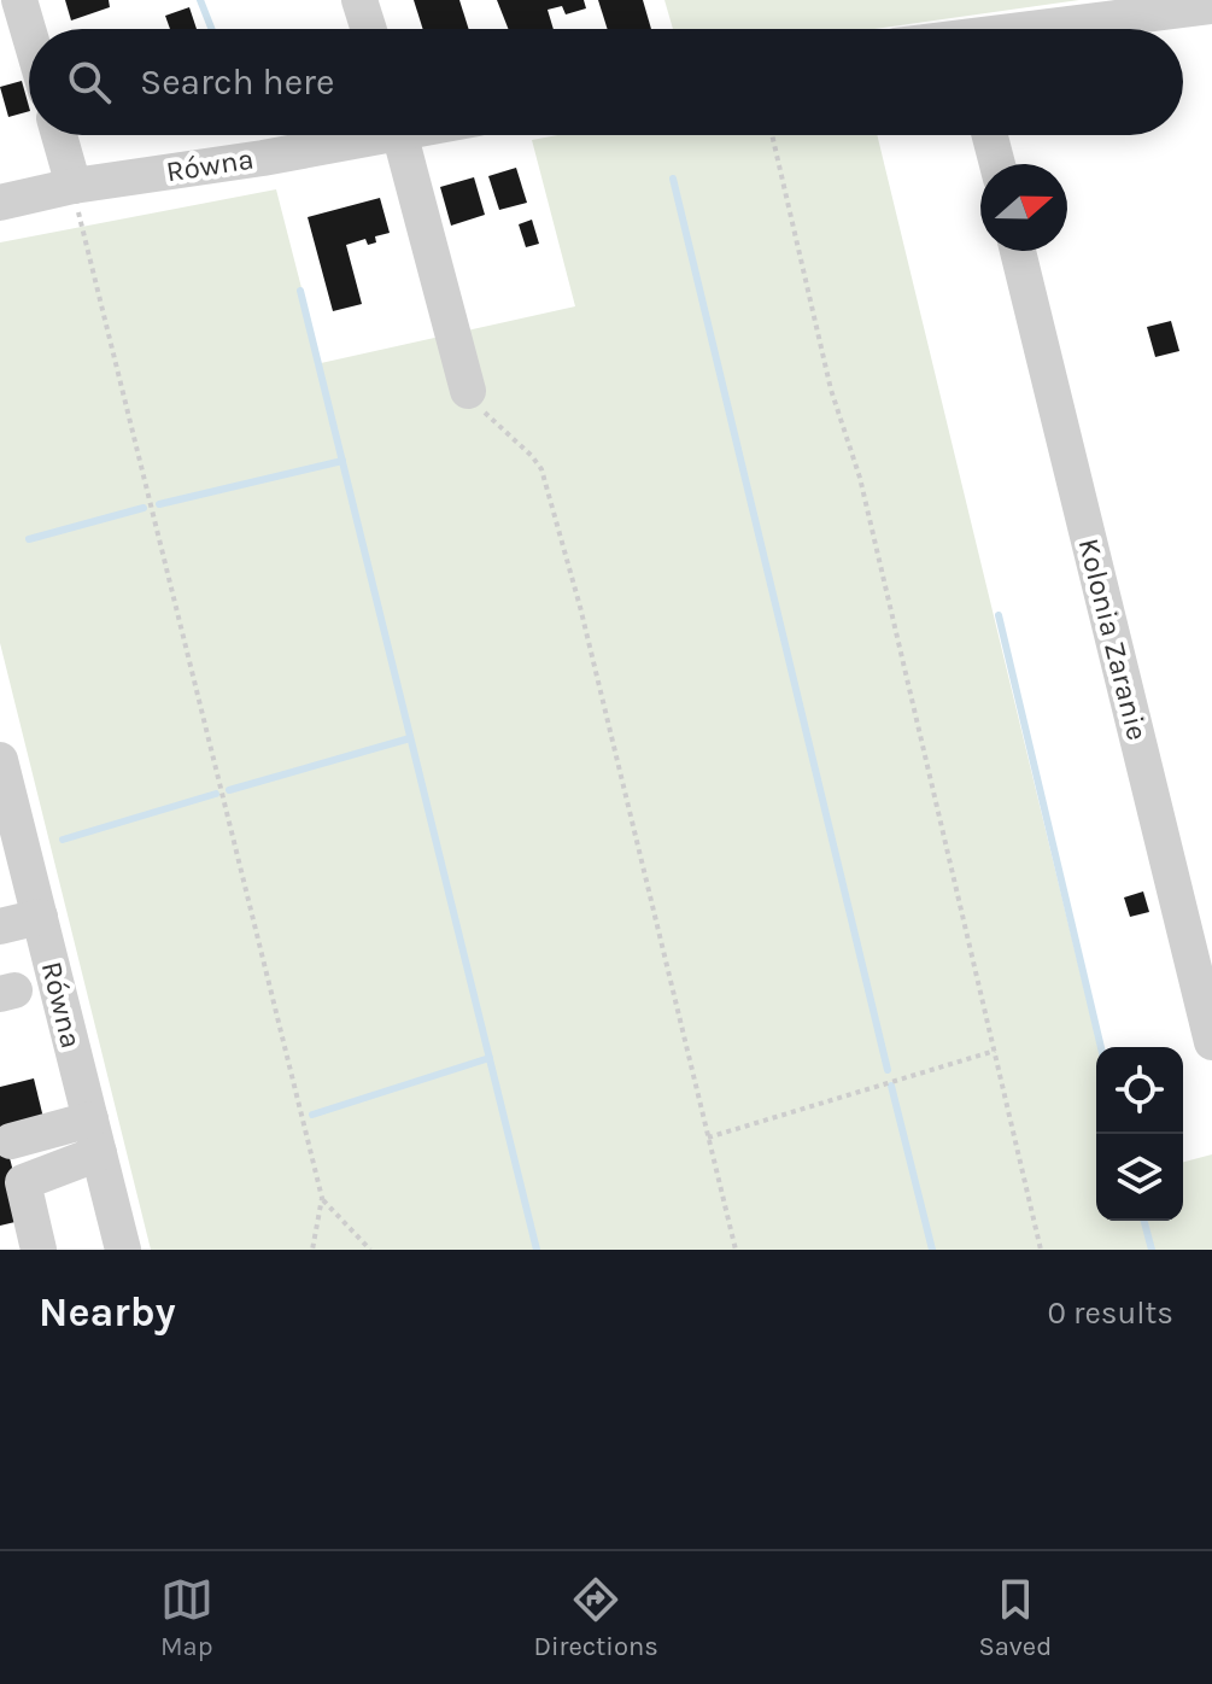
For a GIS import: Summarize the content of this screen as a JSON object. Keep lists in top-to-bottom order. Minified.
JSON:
{"streets":{"street":["Równa","Kolonia Zaranie"]},"north":"right","page":{"search":"Search here","heading":["Nearby","0 results"],"nav":["Map","Directions","Saved"]}}
